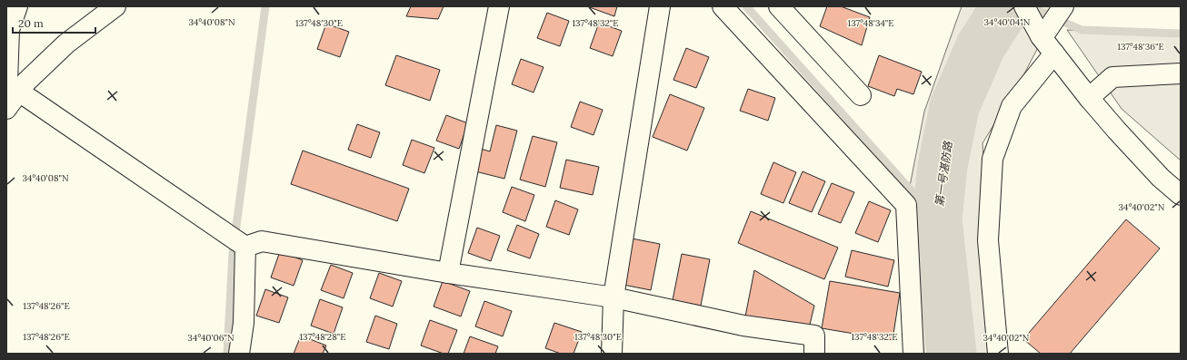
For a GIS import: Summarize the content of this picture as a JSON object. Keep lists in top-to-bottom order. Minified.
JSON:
{"water":["第一号湛防路"],"scale_bar":"20 m","coordinates":["34°40'08\"N","34°40'04\"N","137°48'30\"E","137°48'32\"E","137°48'34\"E","137°48'36\"E","34°40'02\"N","137°48'26\"E","137°48'28\"E","34°40'06\"N"]}
